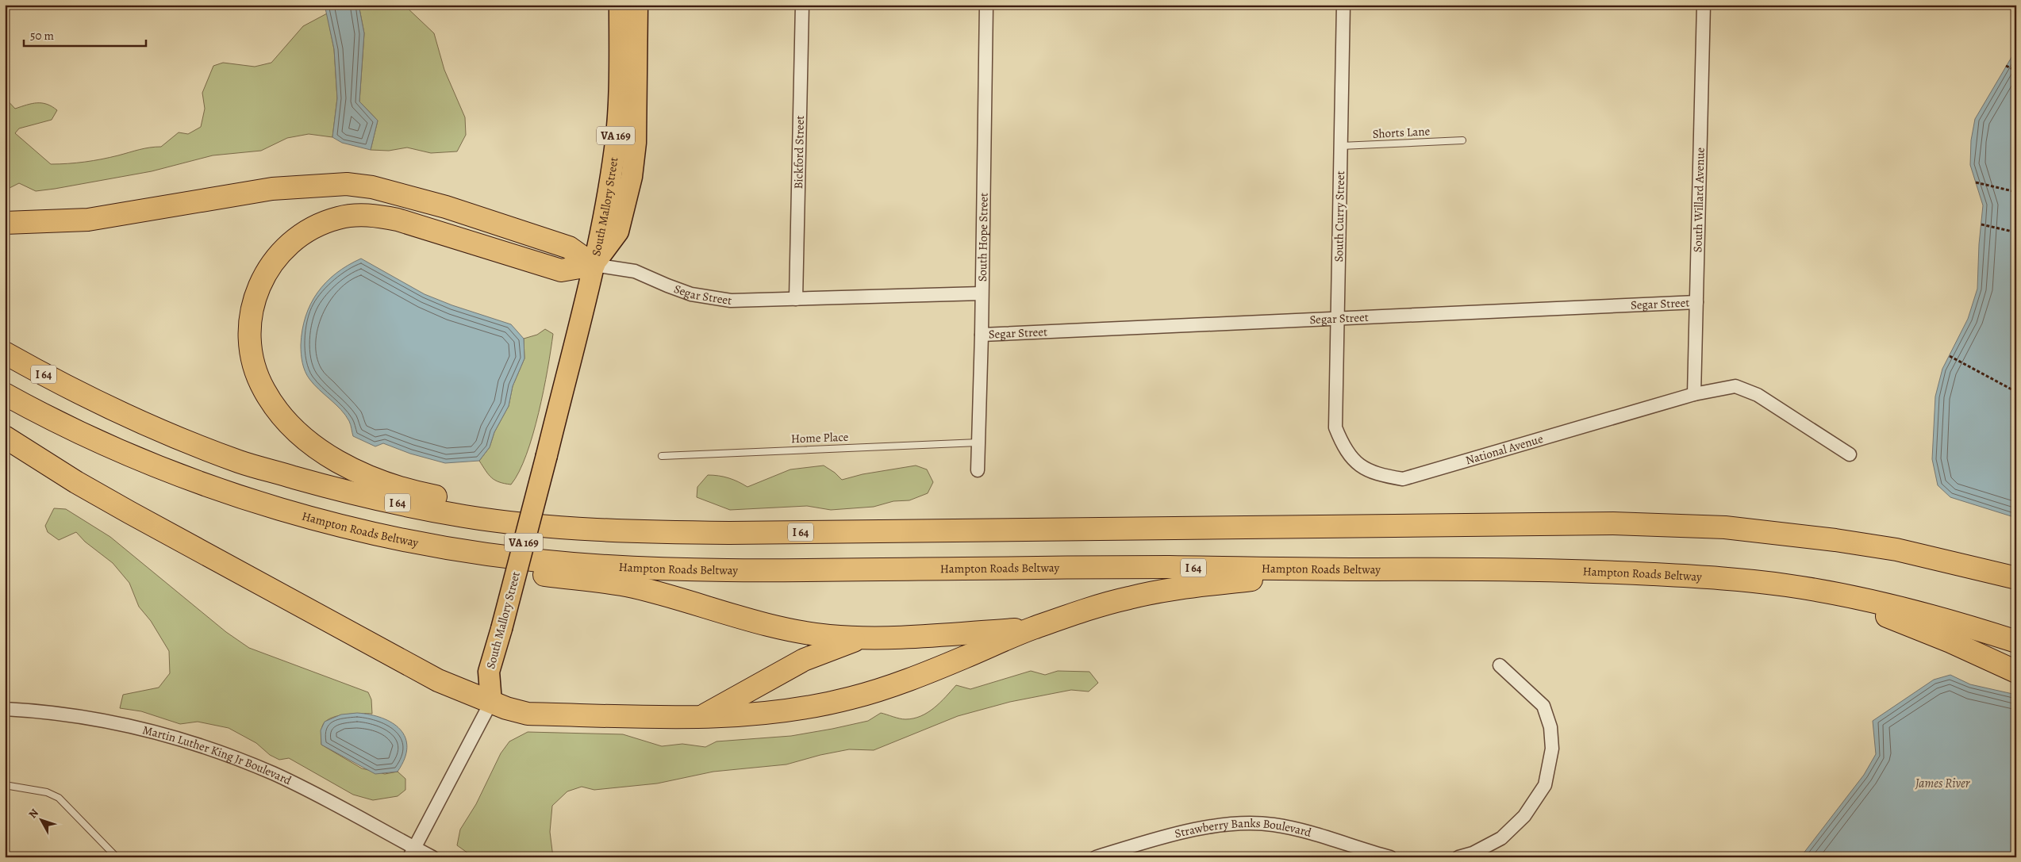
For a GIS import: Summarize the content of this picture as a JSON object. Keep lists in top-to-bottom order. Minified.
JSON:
{"streets":{"highway":["I 64","Hampton Roads Beltway"],"main road":["VA 169","South Mallory Street"],"street":["Bickford Street","South Willard Avenue","South Curry Street","South Hope Street","Segar Street","National Avenue","Martin Luther King Jr Boulevard","Strawberry Banks Boulevard"],"lane":["Shorts Lane","Home Place"]},"crossings":[["Shorts Lane","South Curry Street"],["Bickford Street","Segar Street"],["South Willard Avenue","Segar Street"],["South Willard Avenue","National Avenue"],["South Mallory Street","Segar Street"],["South Curry Street","Segar Street"],["South Curry Street","National Avenue"],["South Hope Street","Segar Street"],["South Hope Street","Home Place"]],"water":["James River"],"scale_bar":"50 m","north":"top left"}
